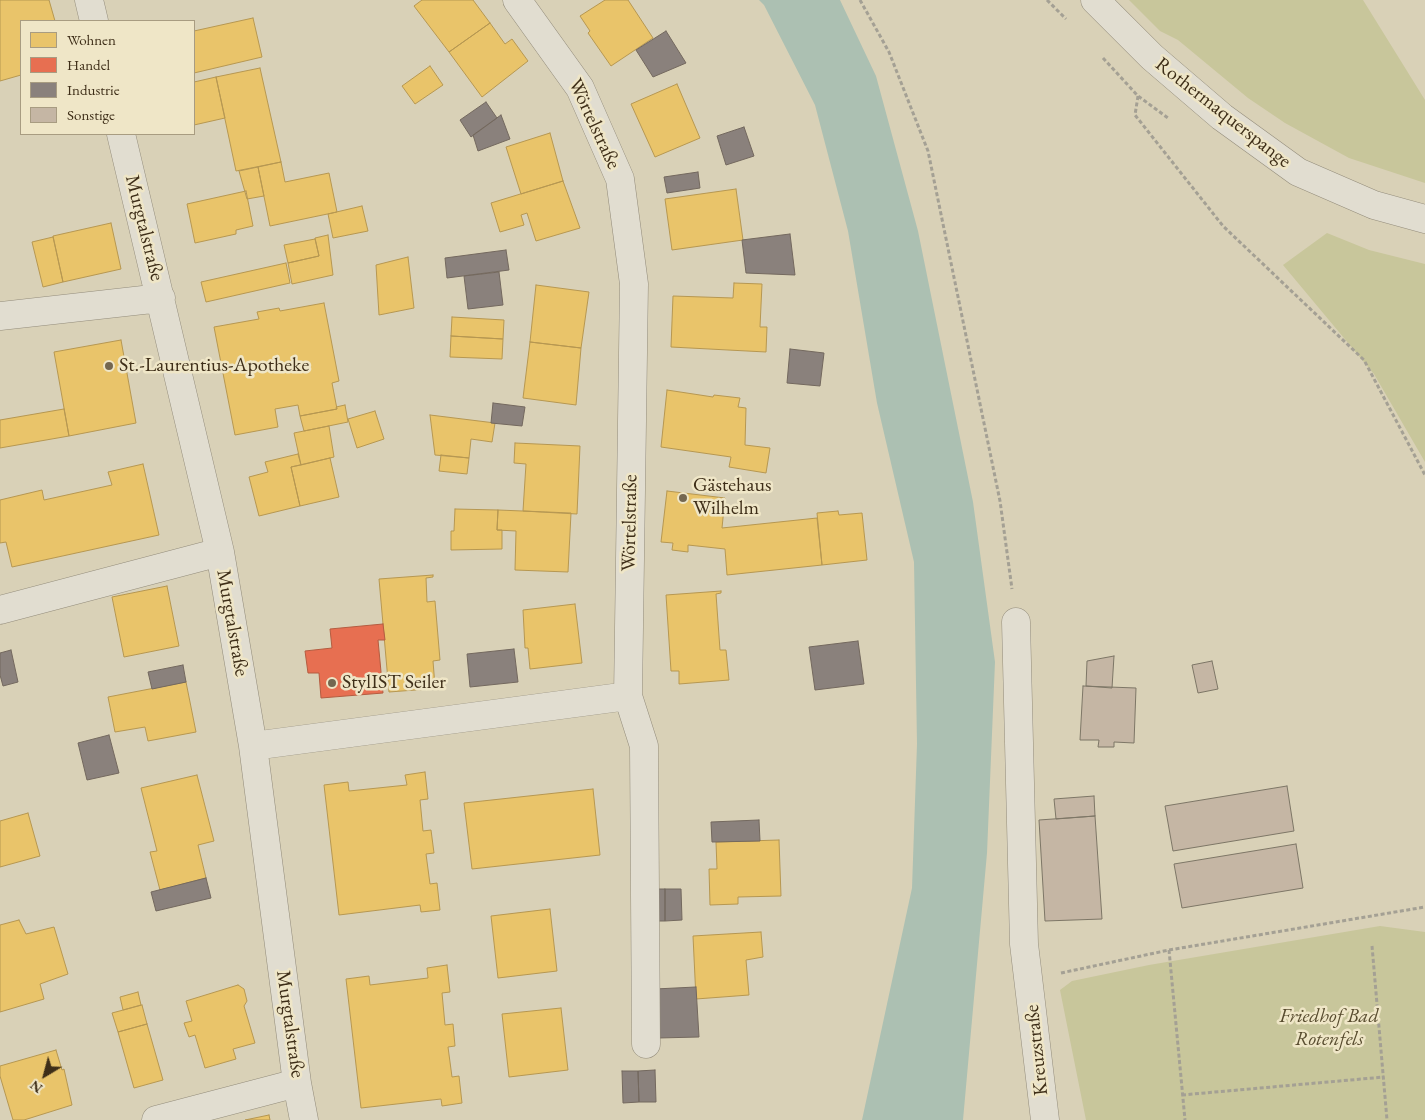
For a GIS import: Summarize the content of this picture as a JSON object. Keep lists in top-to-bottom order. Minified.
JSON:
{"streets":{"street":["Rothermaquerspange","Wörtelstraße","Murgtalstraße","Kreuzstraße"]},"parks":["Friedhof Bad Rotenfels"],"places":["St.-Laurentius-Apotheke","Gästehaus Wilhelm","StylIST Seiler"],"legend":["Wohnen","Handel","Industrie","Sonstige"],"north":"bottom left"}
